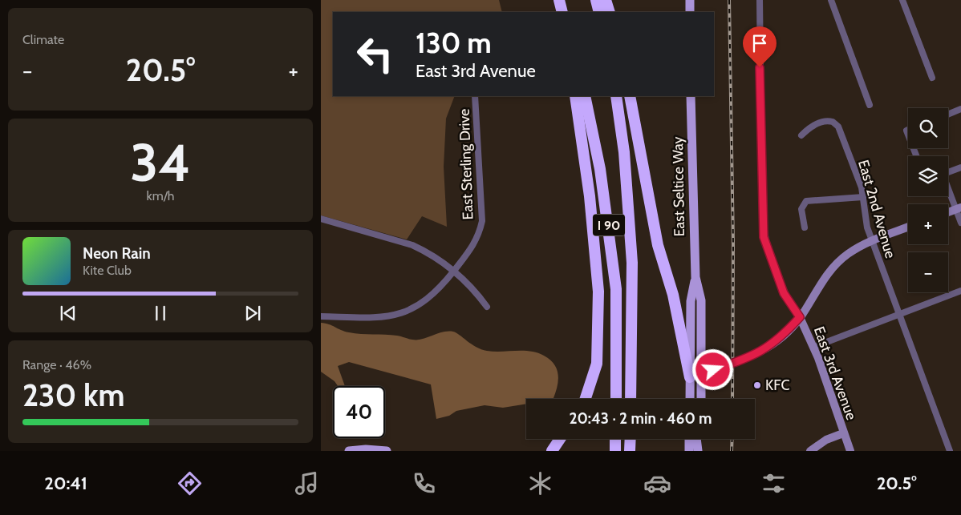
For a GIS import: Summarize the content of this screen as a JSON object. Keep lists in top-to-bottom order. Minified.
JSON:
{"streets":{"highway":["I 90"],"main road":["East Seltice Way"],"street":["East Sterling Drive","East 2nd Avenue","East 3rd Avenue"]},"places":["KFC"],"page":{"tile":["Climate",["34","km/h"],["Range · 46%","230 km"]],"turn":["130 m","East 3rd Avenue"],"heat":["−","20.5°","+"],"map_buttons":["+","−"],"song":["Neon Rain","Kite Club"],"limit":"40","trip":"20:43 · 2 min · 460 m","tabs":["20:41","20.5°"]}}
